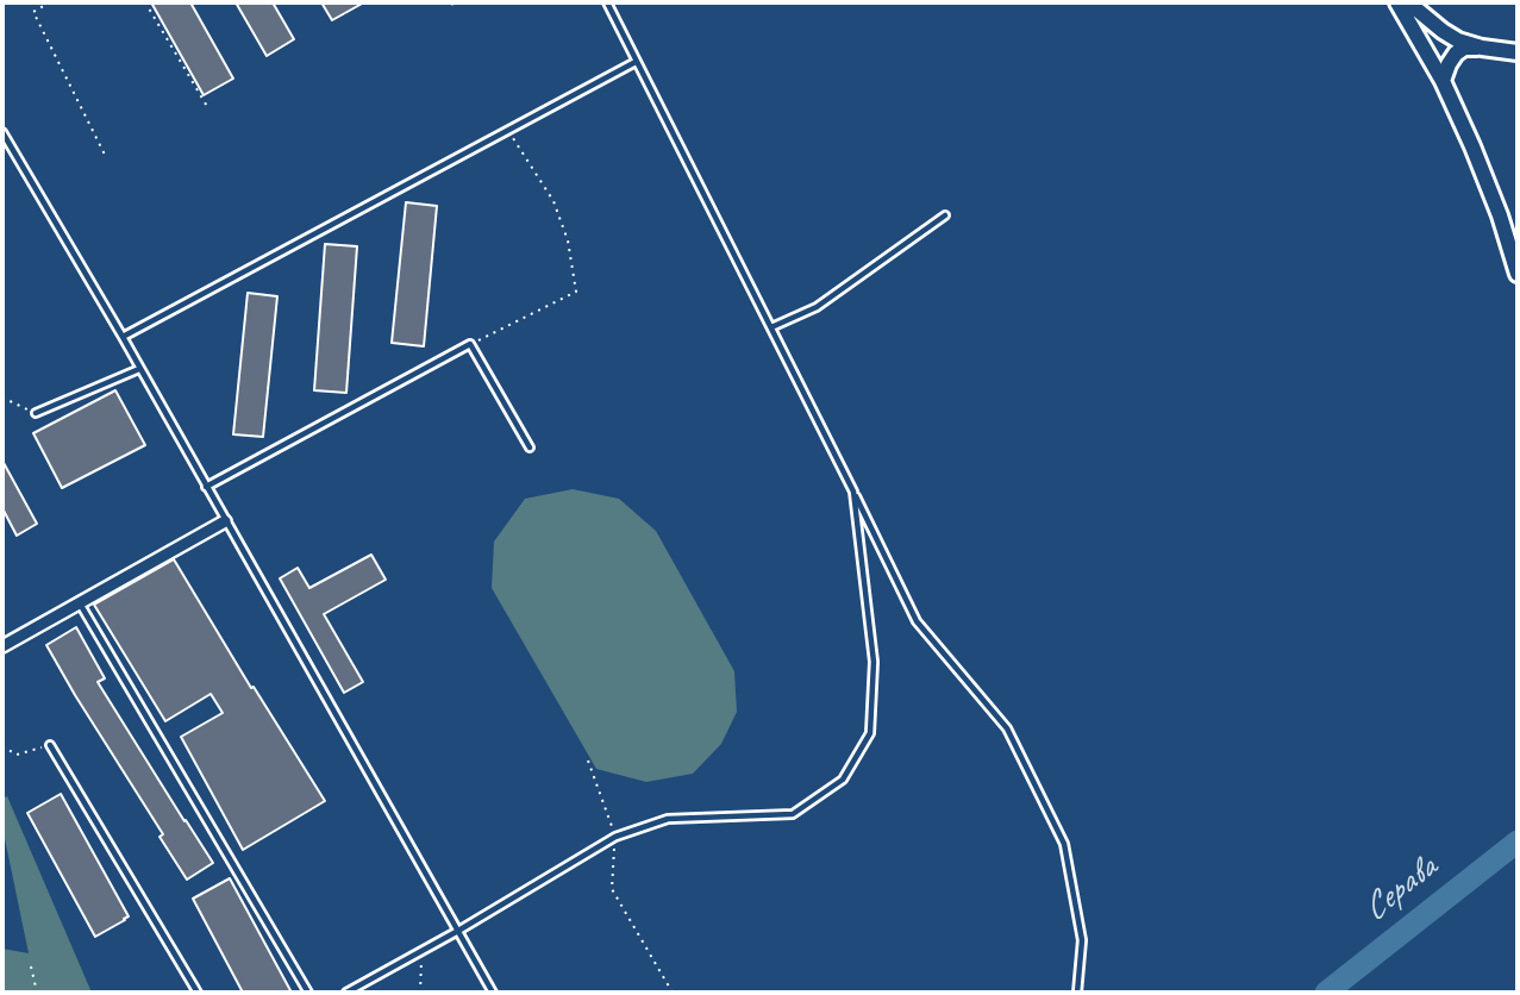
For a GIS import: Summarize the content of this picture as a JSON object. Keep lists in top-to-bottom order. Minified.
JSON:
{"water":["Серава"]}
